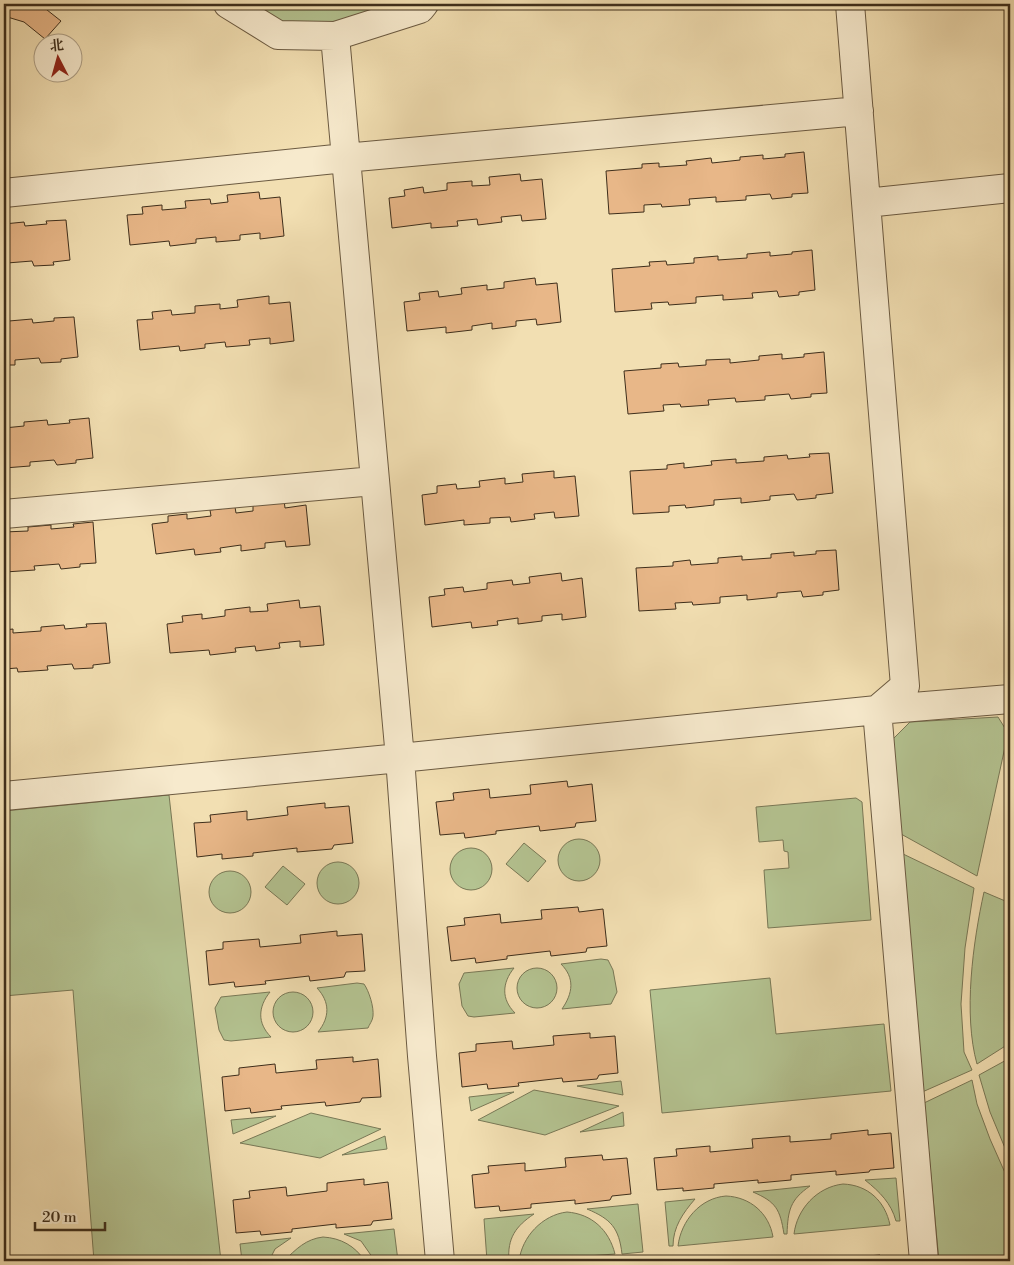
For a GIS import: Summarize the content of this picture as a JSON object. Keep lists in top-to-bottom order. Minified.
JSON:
{"scale_bar":"20 m","north":"top"}
